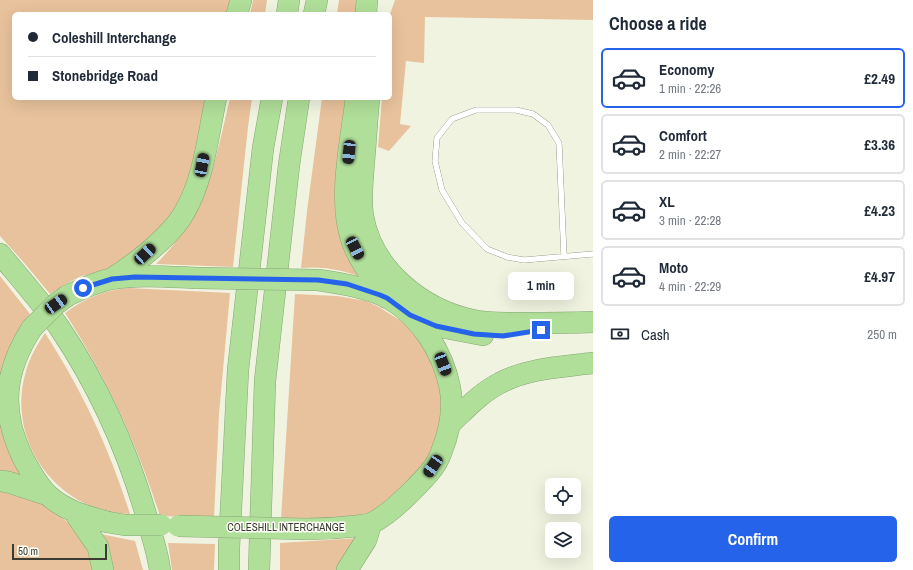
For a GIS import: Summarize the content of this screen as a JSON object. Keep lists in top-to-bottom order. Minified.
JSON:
{"streets":{"highway":["COLESHILL INTERCHANGE"]},"scale_bar":"50 m","page":{"heading":"Choose a ride","banner":["Coleshill Interchange","Stonebridge Road"],"list":[{"name":"Economy","note":"1 min · 22:26","value":"£2.49"},{"name":"Comfort","note":"2 min · 22:27","value":"£3.36"},{"name":"XL","note":"3 min · 22:28","value":"£4.23"},{"name":"Moto","note":"4 min · 22:29","value":"£4.97"}],"bubble":"1 min","pay":["Cash","250 m"],"buttons":"Confirm","scale":"50 m"}}
